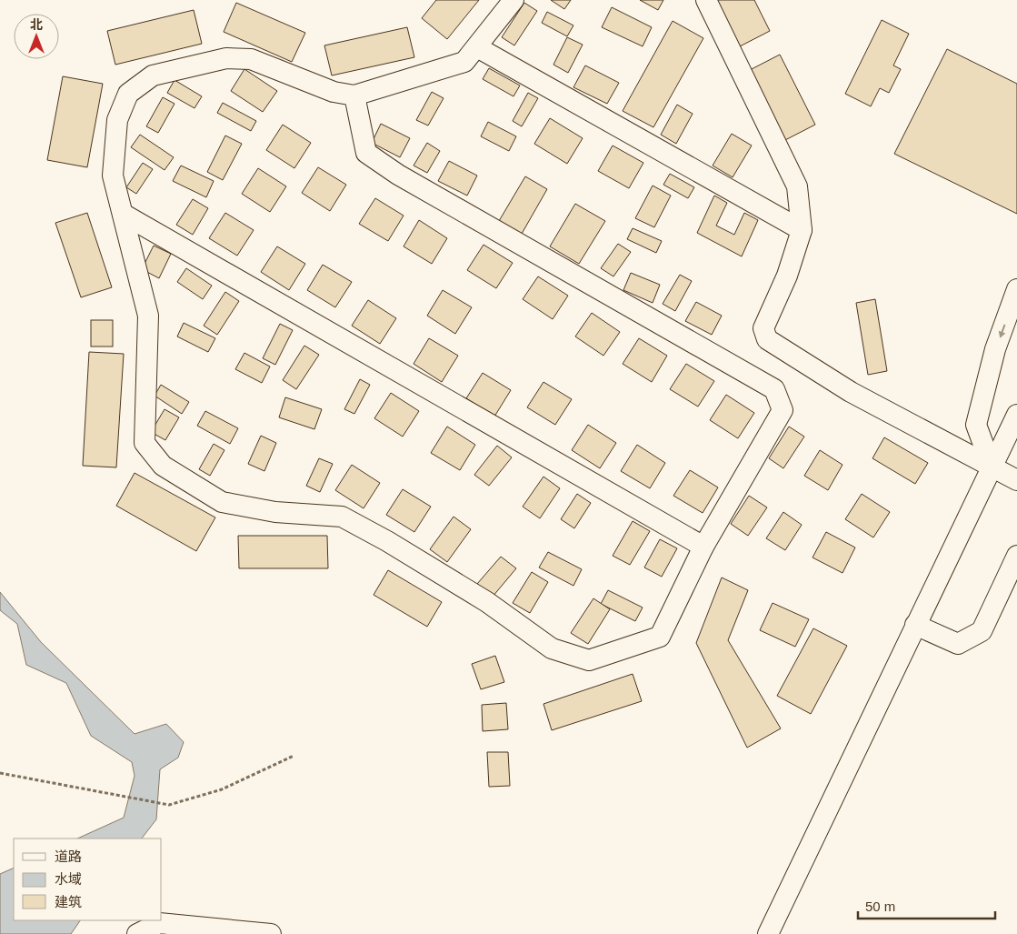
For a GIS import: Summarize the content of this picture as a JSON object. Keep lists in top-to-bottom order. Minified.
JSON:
{"legend":["道路","水域","建筑"],"scale_bar":"50 m","north":"top"}
